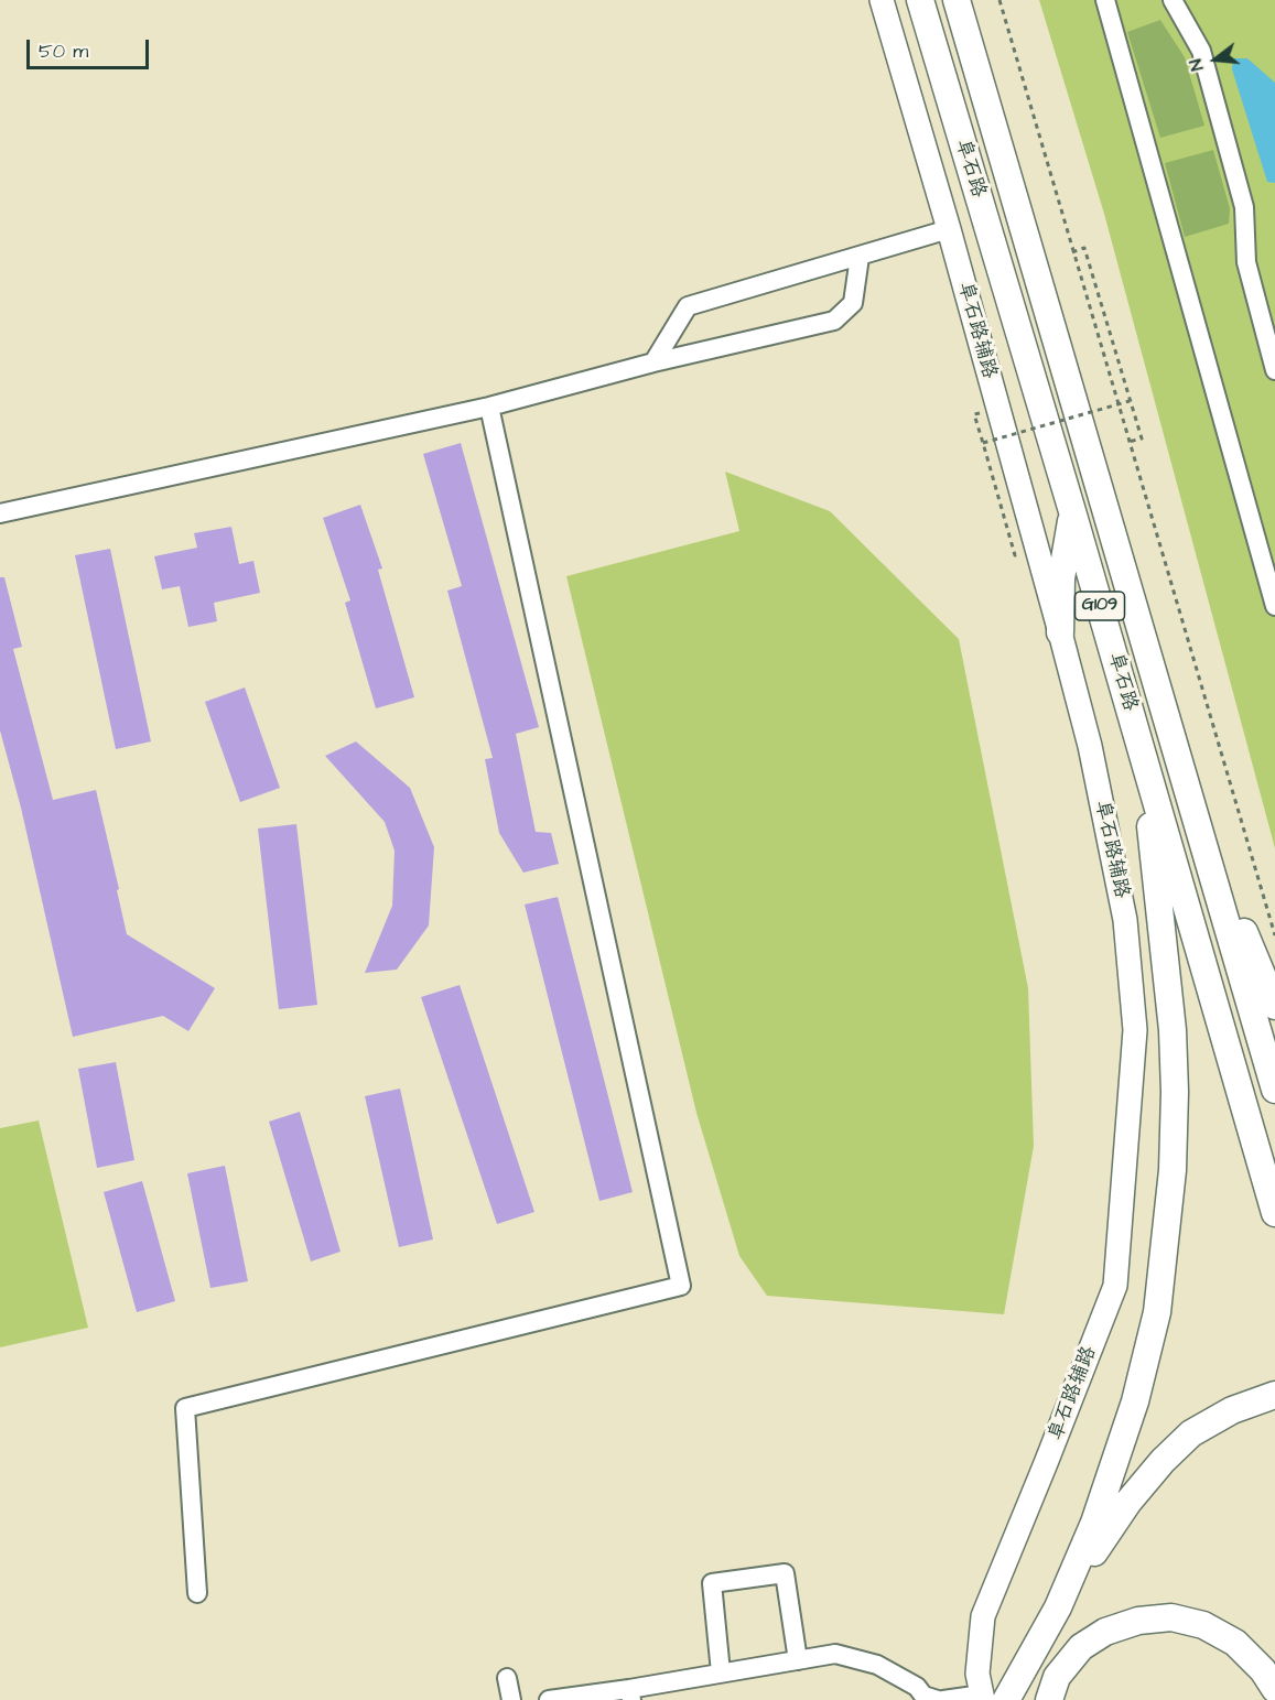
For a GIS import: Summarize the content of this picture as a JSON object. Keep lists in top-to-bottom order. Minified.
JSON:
{"streets":{"highway":["阜石路","G109"],"main road":["阜石路辅路"]},"scale_bar":"50 m","north":"left"}
